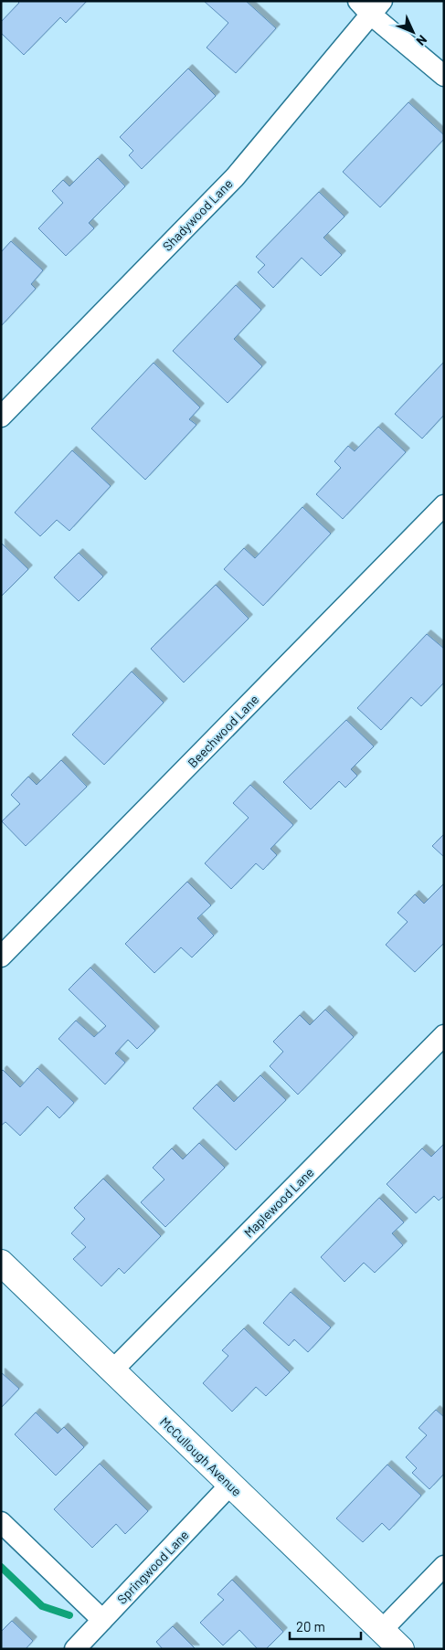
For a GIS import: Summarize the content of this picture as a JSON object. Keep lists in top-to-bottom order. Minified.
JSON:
{"streets":{"main road":["McCullough Avenue"],"street":["Shadywood Lane","Beechwood Lane","Maplewood Lane","Springwood Lane"]},"crossings":[["Maplewood Lane","McCullough Avenue"],["McCullough Avenue","Springwood Lane"]],"scale_bar":"20 m","north":"bottom right"}
